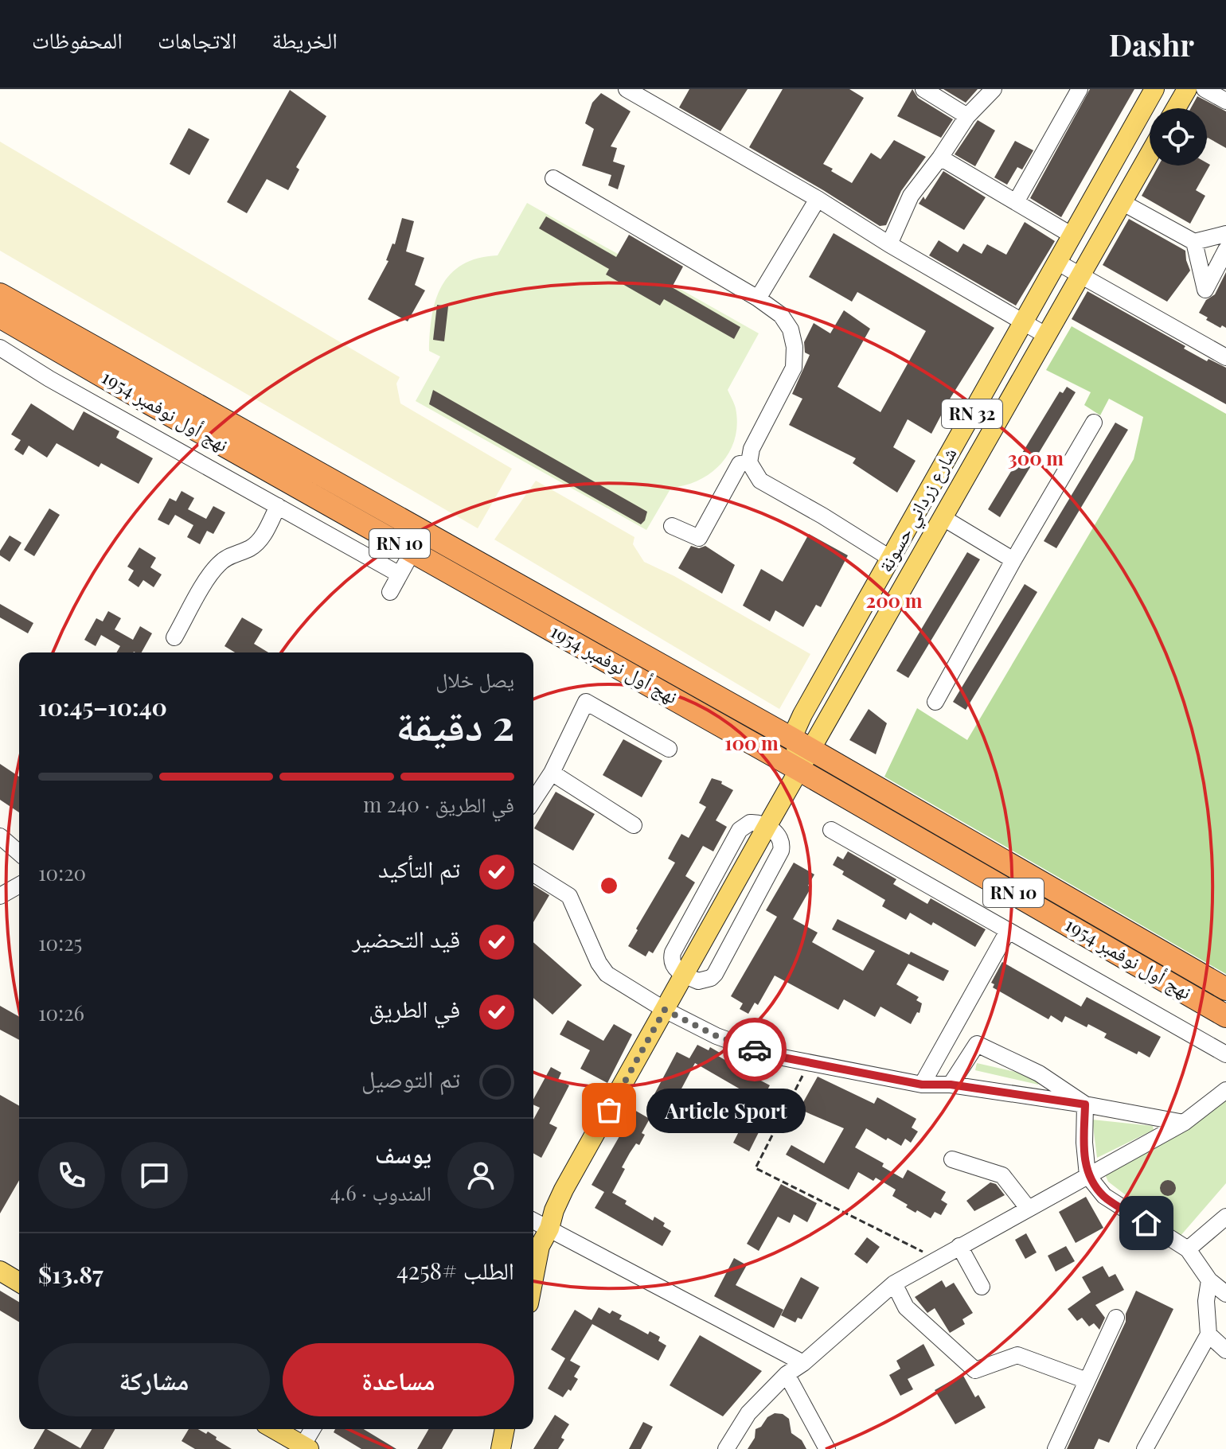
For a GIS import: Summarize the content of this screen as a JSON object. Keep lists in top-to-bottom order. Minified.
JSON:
{"streets":{"highway":["نهج أول نوفمبر 1954","RN 10"],"main road":["RN 32","شارع زرداني حسونة"]},"crossings":[["نهج أول نوفمبر 1954","شارع زرداني حسونة"]],"places":["Article Sport"],"page":{"header":"Dashr","nav":["الخريطة","الاتجاهات","المحفوظات"],"heading":["2 دقيقة","يصل خلال","10:40–10:45"],"panel":["يوسف","المندوب · 4.6","الطلب #4258","$13.87"],"bar":"في الطريق · 240 m","list":[["تم التأكيد","10:20"],["قيد التحضير","10:25"],["في الطريق","10:26"],"تم التوصيل"],"bubble":"Article Sport","buttons":["مساعدة","مشاركة"]},"rings":["300 m","200 m","100 m"]}
